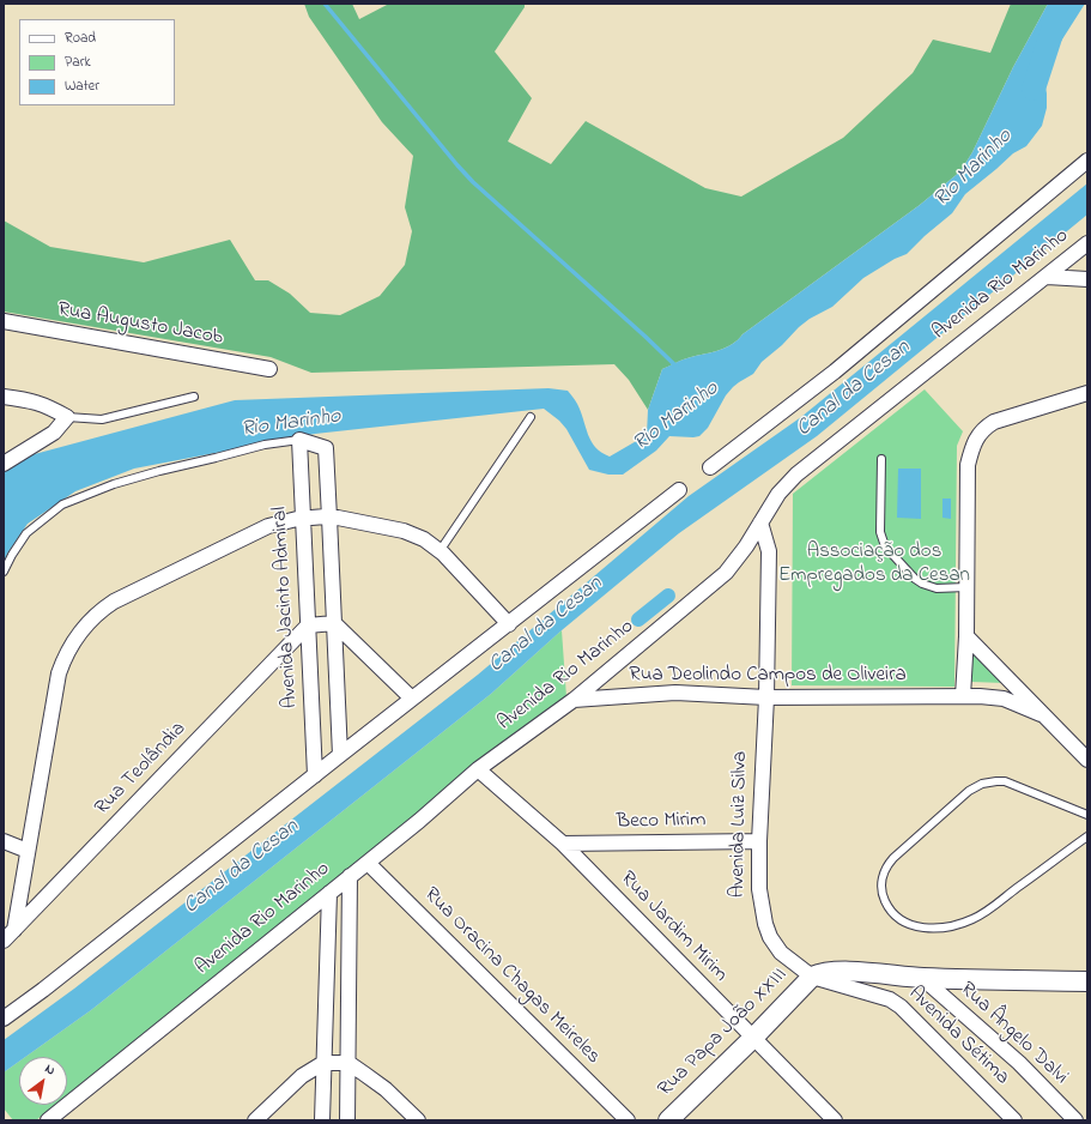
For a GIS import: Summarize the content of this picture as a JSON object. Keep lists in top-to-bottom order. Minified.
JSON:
{"streets":{"street":["Avenida Rio Marinho","Rua Augusto Jacob","Avenida Jacinto Admiral","Rua Deolindo Campos de Oliveira","Rua Teolândia","Beco Mirim","Avenida Luiz Silva","Rua Jardim Mirim","Rua Oracina Chagas Meireles","Rua Papa João XXIII","Rua Ângelo Dalvi","Avenida Sétima"]},"crossings":[["Avenida Rio Marinho","Rua Deolindo Campos de Oliveira"],["Avenida Rio Marinho","Avenida Luiz Silva"],["Avenida Rio Marinho","Rua Jardim Mirim"],["Avenida Rio Marinho","Rua Oracina Chagas Meireles"],["Avenida Jacinto Admiral","Rua Teolândia"],["Rua Deolindo Campos de Oliveira","Avenida Luiz Silva"],["Beco Mirim","Avenida Luiz Silva"],["Beco Mirim","Rua Jardim Mirim"],["Avenida Luiz Silva","Rua Papa João XXIII"],["Avenida Luiz Silva","Avenida Sétima"],["Rua Jardim Mirim","Rua Papa João XXIII"],["Rua Papa João XXIII","Avenida Sétima"]],"water":["Rio Marinho","Canal da Cesan"],"parks":["Associação dos Empregados da Cesan"],"legend":["Road","Park","Water"],"north":"top right"}
